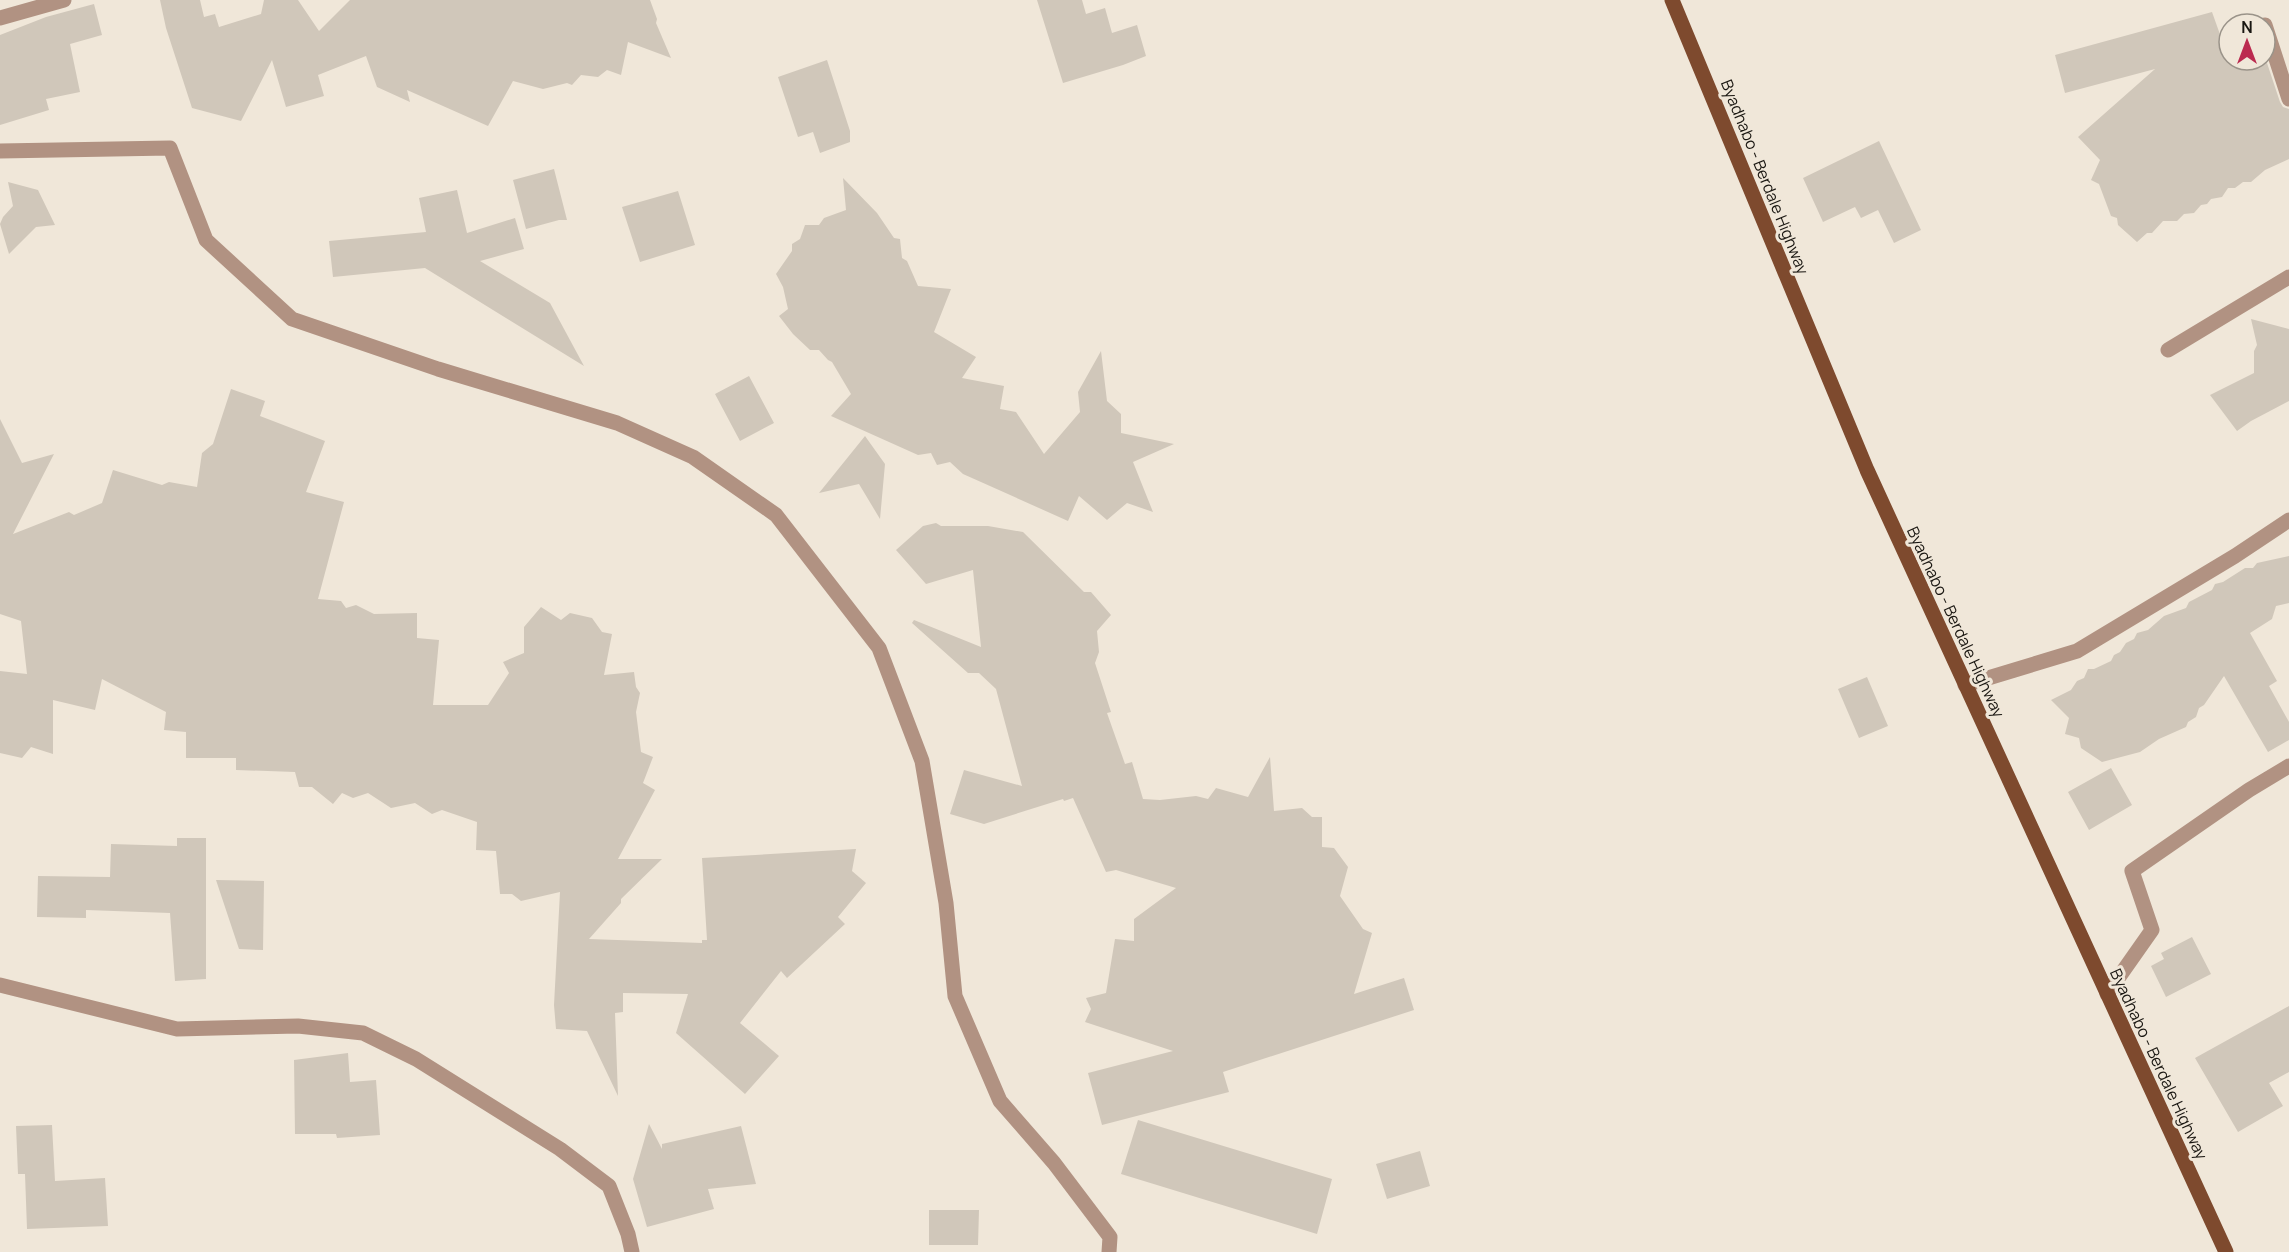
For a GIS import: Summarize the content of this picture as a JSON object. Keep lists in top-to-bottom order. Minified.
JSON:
{"streets":{"main road":["Byadhabo - Berdale Highway"]},"north":"top"}
